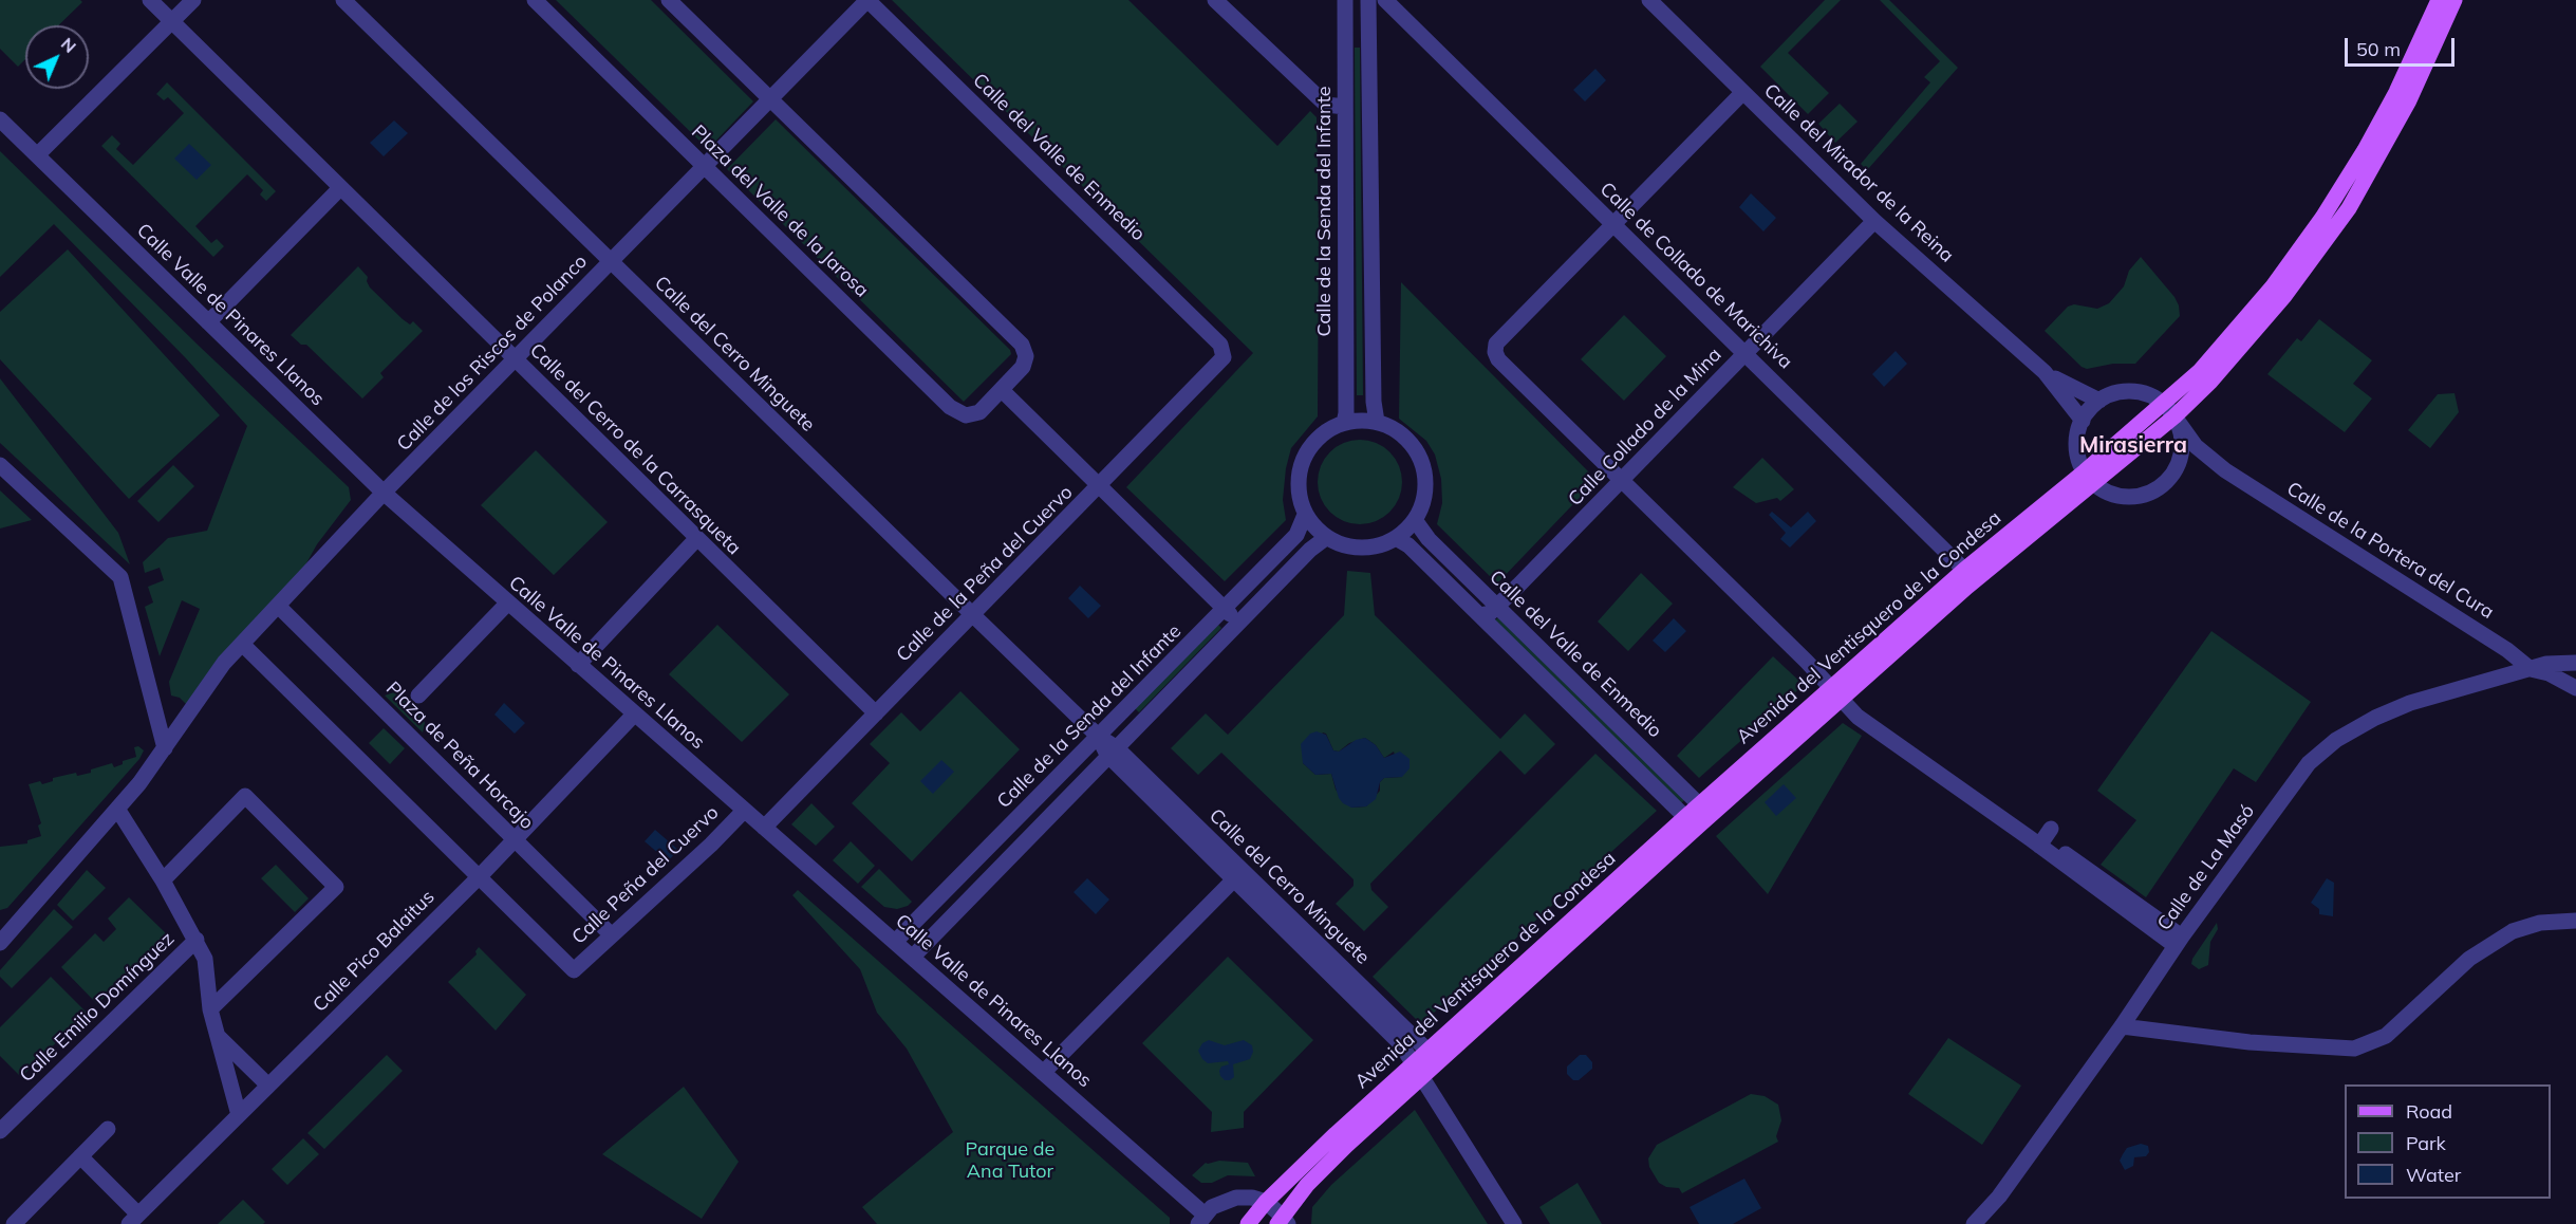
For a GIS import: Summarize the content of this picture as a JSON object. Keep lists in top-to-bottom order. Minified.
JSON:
{"streets":{"main road":["Avenida del Ventisquero de la Condesa"],"street":["Calle del Valle de Enmedio","Calle del Mirador de la Reina","Plaza del Valle de la Jarosa","Calle de la Senda del Infante","Calle de Collado de Marichiva","Calle Valle de Pinares Llanos","Calle de los Riscos de Polanco","Calle del Cerro Minguete","Calle Collado de la Mina","Calle del Cerro de la Carrasqueta","Calle de la Portera del Cura","Calle de la Peña del Cuervo","Plaza de Peña Horcajo","Calle de La Masó","Calle Peña del Cuervo","Calle Pico Balaitus","Calle Emilio Domínguez"]},"crossings":[["Calle del Valle de Enmedio","Calle de la Senda del Infante"],["Calle del Valle de Enmedio","Calle de los Riscos de Polanco"],["Calle del Valle de Enmedio","Calle Collado de la Mina"],["Calle del Valle de Enmedio","Calle de la Peña del Cuervo"],["Calle del Valle de Enmedio","Avenida del Ventisquero de la Condesa"],["Calle del Mirador de la Reina","Calle Collado de la Mina"],["Plaza del Valle de la Jarosa","Calle de los Riscos de Polanco"],["Calle de la Senda del Infante","Calle Valle de Pinares Llanos"],["Calle de la Senda del Infante","Calle del Cerro Minguete"],["Calle de Collado de Marichiva","Calle Collado de la Mina"],["Calle de Collado de Marichiva","Avenida del Ventisquero de la Condesa"],["Calle Valle de Pinares Llanos","Calle de los Riscos de Polanco"],["Calle Valle de Pinares Llanos","Calle de la Peña del Cuervo"],["Calle Valle de Pinares Llanos","Calle Peña del Cuervo"],["Calle Valle de Pinares Llanos","Calle Pico Balaitus"],["Calle de los Riscos de Polanco","Calle del Cerro Minguete"],["Calle de los Riscos de Polanco","Calle del Cerro de la Carrasqueta"],["Calle de los Riscos de Polanco","Plaza de Peña Horcajo"],["Calle del Cerro Minguete","Calle de la Peña del Cuervo"],["Calle del Cerro Minguete","Avenida del Ventisquero de la Condesa"],["Calle del Cerro de la Carrasqueta","Calle de la Peña del Cuervo"],["Calle de la Portera del Cura","Avenida del Ventisquero de la Condesa"],["Calle de la Portera del Cura","Calle de La Masó"],["Plaza de Peña Horcajo","Calle Peña del Cuervo"],["Plaza de Peña Horcajo","Calle Pico Balaitus"],["Calle Peña del Cuervo","Calle Pico Balaitus"]],"districts":["Mirasierra"],"parks":["Parque de Ana Tutor"],"legend":["Road","Park","Water"],"scale_bar":"50 m","north":"top right"}
